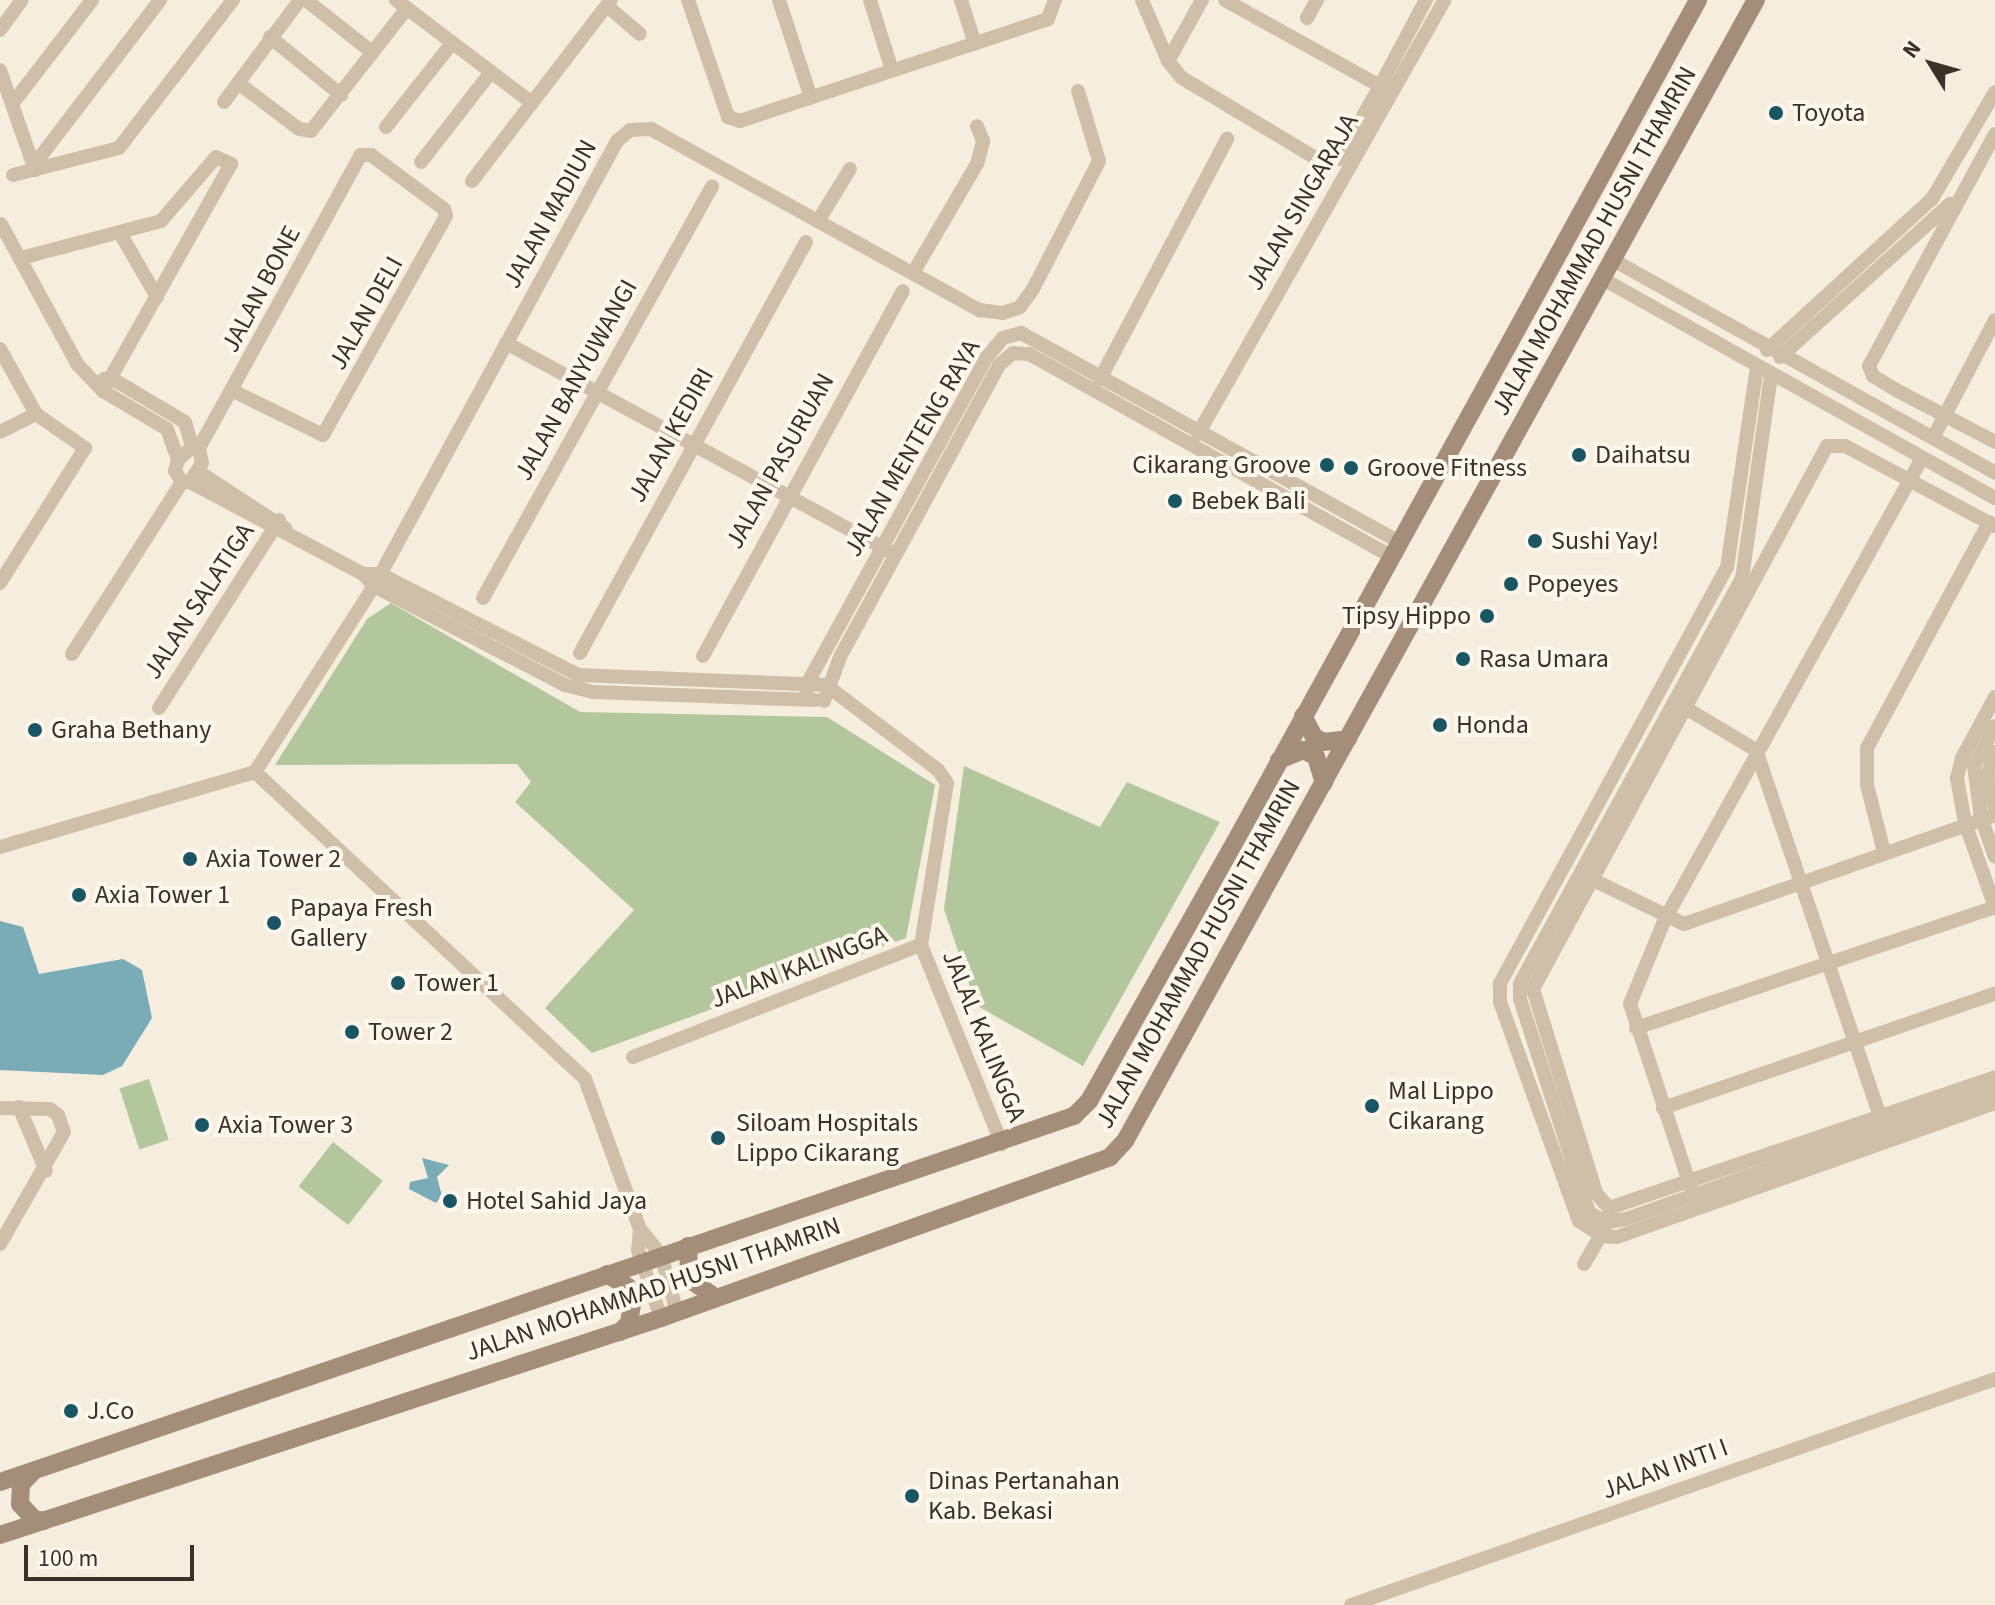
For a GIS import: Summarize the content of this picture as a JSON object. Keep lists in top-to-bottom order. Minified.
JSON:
{"streets":{"street":["JALAN SINGARAJA","JALAN MADIUN","JALAN MOHAMMAD HUSNI THAMRIN","JALAN BONE","JALAN DELI","JALAN BANYUWANGI","JALAN KEDIRI","JALAN MENTENG RAYA","JALAN PASURUAN","JALAN SALATIGA","JALAN KALINGGA","JALAL KALINGGA","JALAN INTI I"]},"crossings":[["JALAN SINGARAJA","JALAN MENTENG RAYA"],["JALAN MOHAMMAD HUSNI THAMRIN","JALAN MENTENG RAYA"],["JALAN MOHAMMAD HUSNI THAMRIN","JALAL KALINGGA"],["JALAN BONE","JALAN DELI"],["JALAN MENTENG RAYA","JALAN KALINGGA"],["JALAN KALINGGA","JALAL KALINGGA"]],"places":["Toyota","Daihatsu","Cikarang Groove","Groove Fitness","Bebek Bali","Sushi Yay!","Popeyes","Tipsy Hippo","Rasa Umara","Honda","Graha Bethany","Axia Tower 2","Axia Tower 1","Papaya Fresh Gallery","Tower 1","Tower 2","Mal Lippo Cikarang","Axia Tower 3","Siloam Hospitals Lippo Cikarang","Hotel Sahid Jaya","J.Co","Dinas Pertanahan Kab. Bekasi"],"scale_bar":"100 m","north":"top left"}
